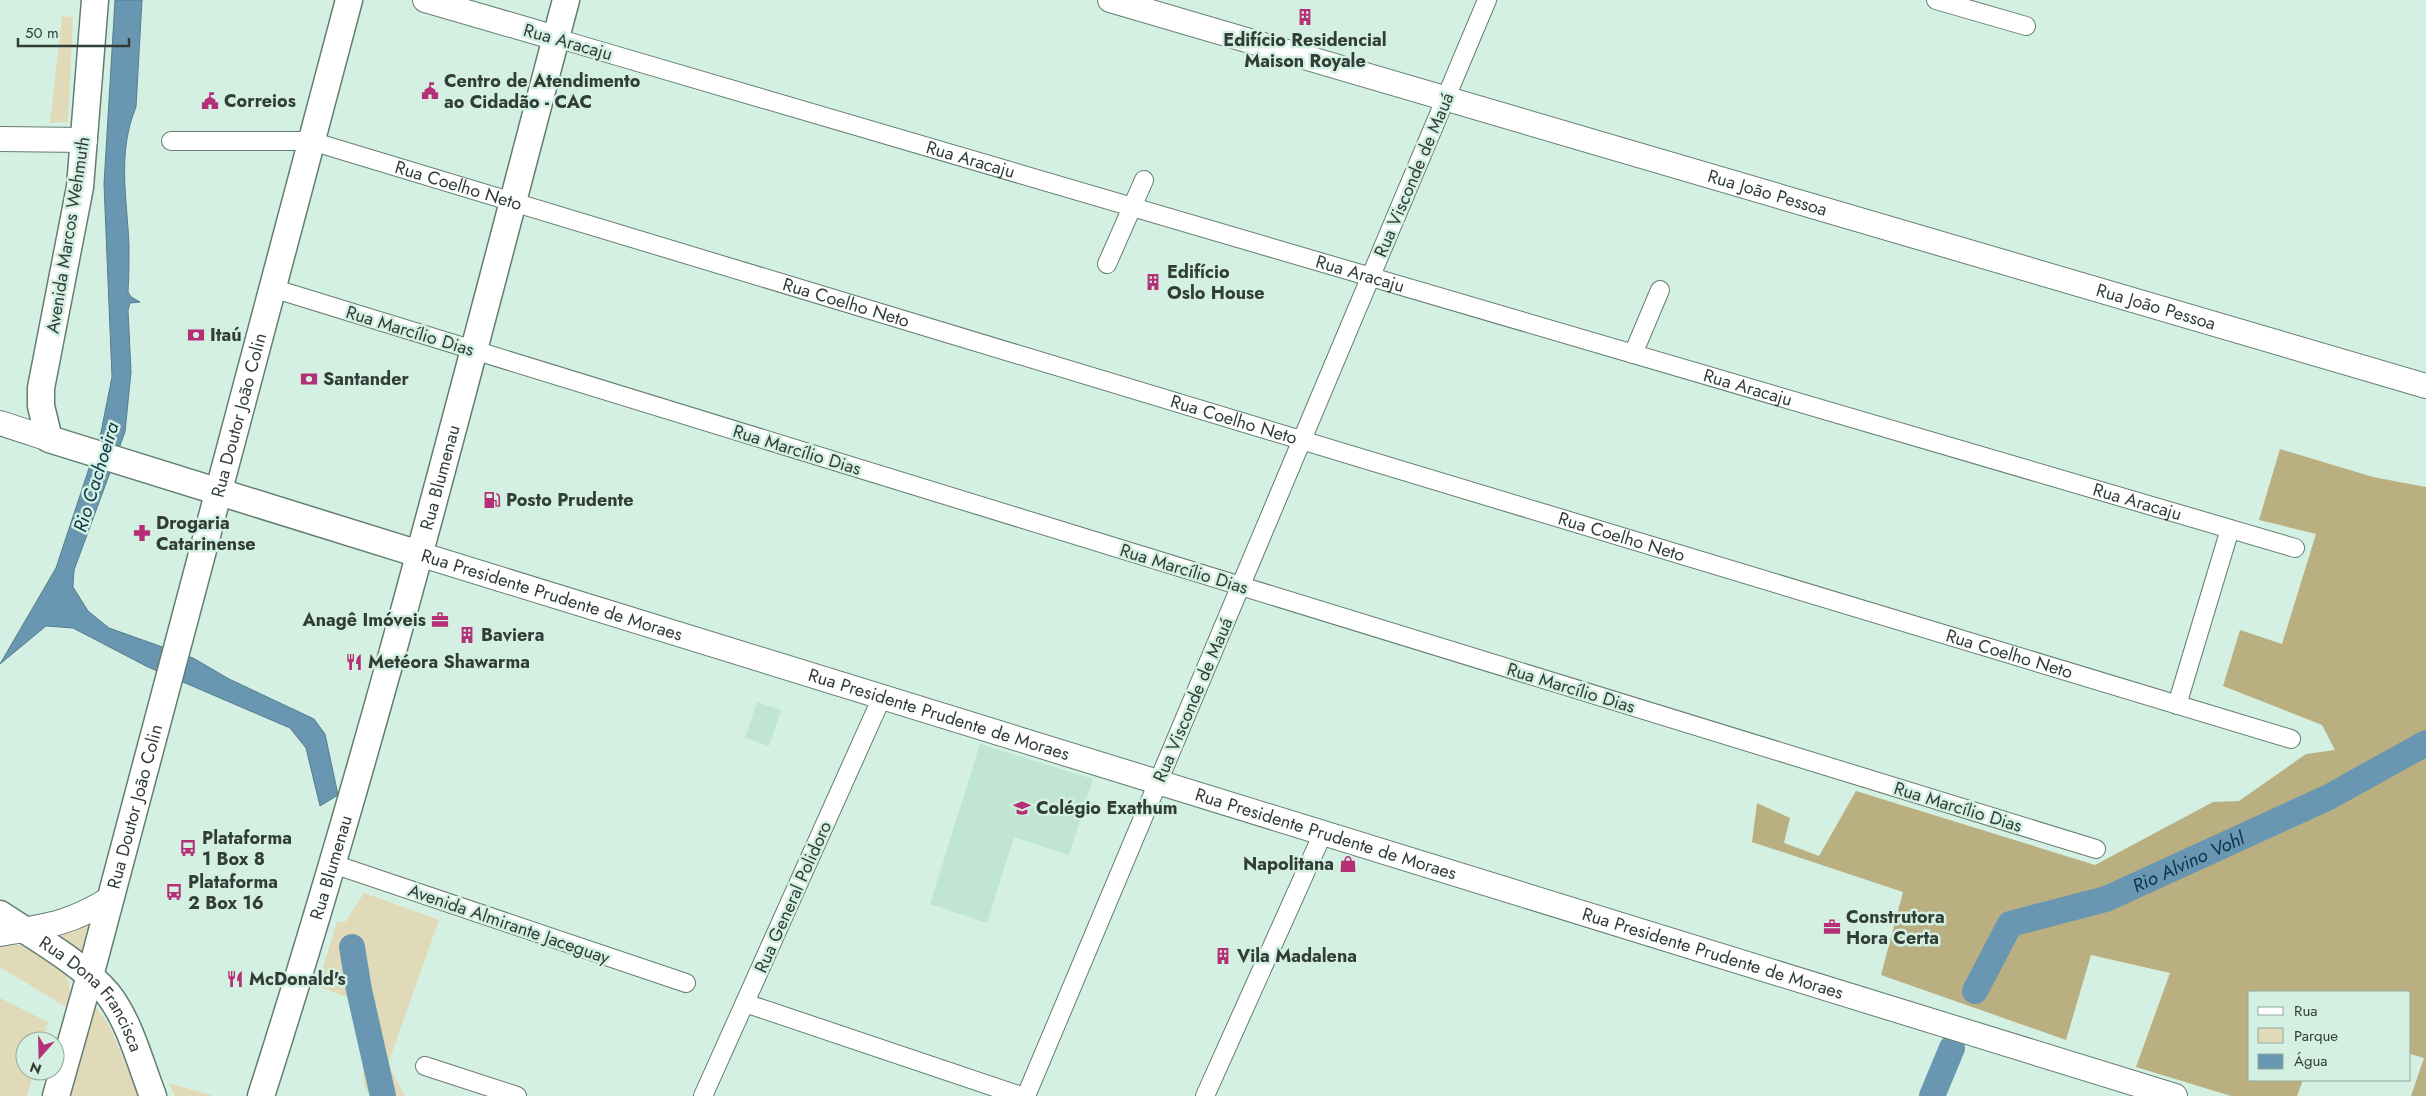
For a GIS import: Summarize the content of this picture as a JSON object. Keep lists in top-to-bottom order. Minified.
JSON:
{"streets":{"main road":["Rua Aracaju","Rua João Pessoa","Avenida Marcos Wehmuth","Rua Doutor João Colin","Rua Blumenau","Rua Presidente Prudente de Moraes","Rua Dona Francisca"],"street":["Rua Visconde de Mauá","Rua Coelho Neto","Rua Marcílio Dias","Rua General Polidoro","Avenida Almirante Jaceguay"]},"crossings":[["Rua Aracaju","Rua Visconde de Mauá"],["Rua Aracaju","Rua Blumenau"],["Rua Visconde de Mauá","Rua Coelho Neto"],["Rua Visconde de Mauá","Rua João Pessoa"],["Rua Visconde de Mauá","Rua Marcílio Dias"],["Rua Visconde de Mauá","Rua Presidente Prudente de Moraes"],["Rua Coelho Neto","Rua Doutor João Colin"],["Rua Coelho Neto","Rua Blumenau"],["Avenida Marcos Wehmuth","Rua Presidente Prudente de Moraes"],["Rua Marcílio Dias","Rua Doutor João Colin"],["Rua Marcílio Dias","Rua Blumenau"],["Rua Doutor João Colin","Rua Presidente Prudente de Moraes"],["Rua Doutor João Colin","Rua Dona Francisca"],["Rua Blumenau","Rua Presidente Prudente de Moraes"],["Rua Blumenau","Avenida Almirante Jaceguay"],["Rua Presidente Prudente de Moraes","Rua General Polidoro"]],"water":["Rio Cachoeira","Rio Alvino Vohl"],"places":{"building":["Edifício Residencial Maison Royale","Edifício Oslo House","Baviera","Vila Madalena"],"public building":["Centro de Atendimento ao Cidadão - CAC","Correios"],"bank":["Itaú","Santander"],"fuel station":["Posto Prudente"],"pharmacy":["Drogaria Catarinense"],"office":["Anagê Imóveis","Construtora Hora Certa"],"restaurant":["Metéora Shawarma","McDonald's"],"school or university":["Colégio Exathum"],"bus stop":["Plataforma 1 Box 8","Plataforma 2 Box 16"],"shop":["Napolitana"]},"legend":["Rua","Parque","Água"],"scale_bar":"50 m","north":"bottom"}
